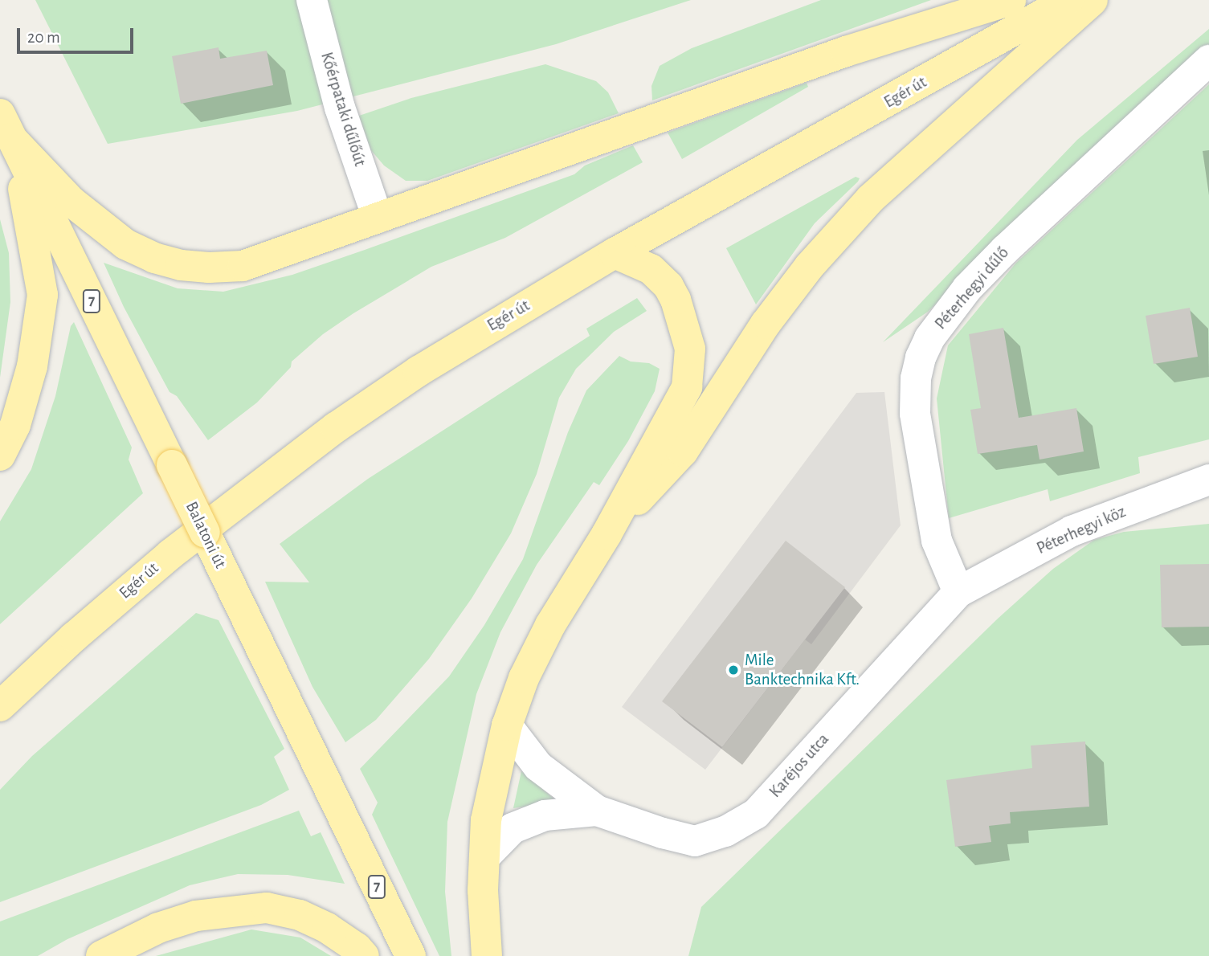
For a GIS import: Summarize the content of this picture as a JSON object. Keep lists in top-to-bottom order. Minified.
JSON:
{"streets":{"main road":["Egér út","7","Balatoni út"],"street":["Kőérpataki dűlőút","Péterhegyi dűlő","Péterhegyi köz","Karéjos utca"]},"crossings":[["Péterhegyi dűlő","Péterhegyi köz"],["Péterhegyi dűlő","Karéjos utca"],["Péterhegyi köz","Karéjos utca"]],"places":["Mile Banktechnika Kft."],"scale_bar":"20 m"}
